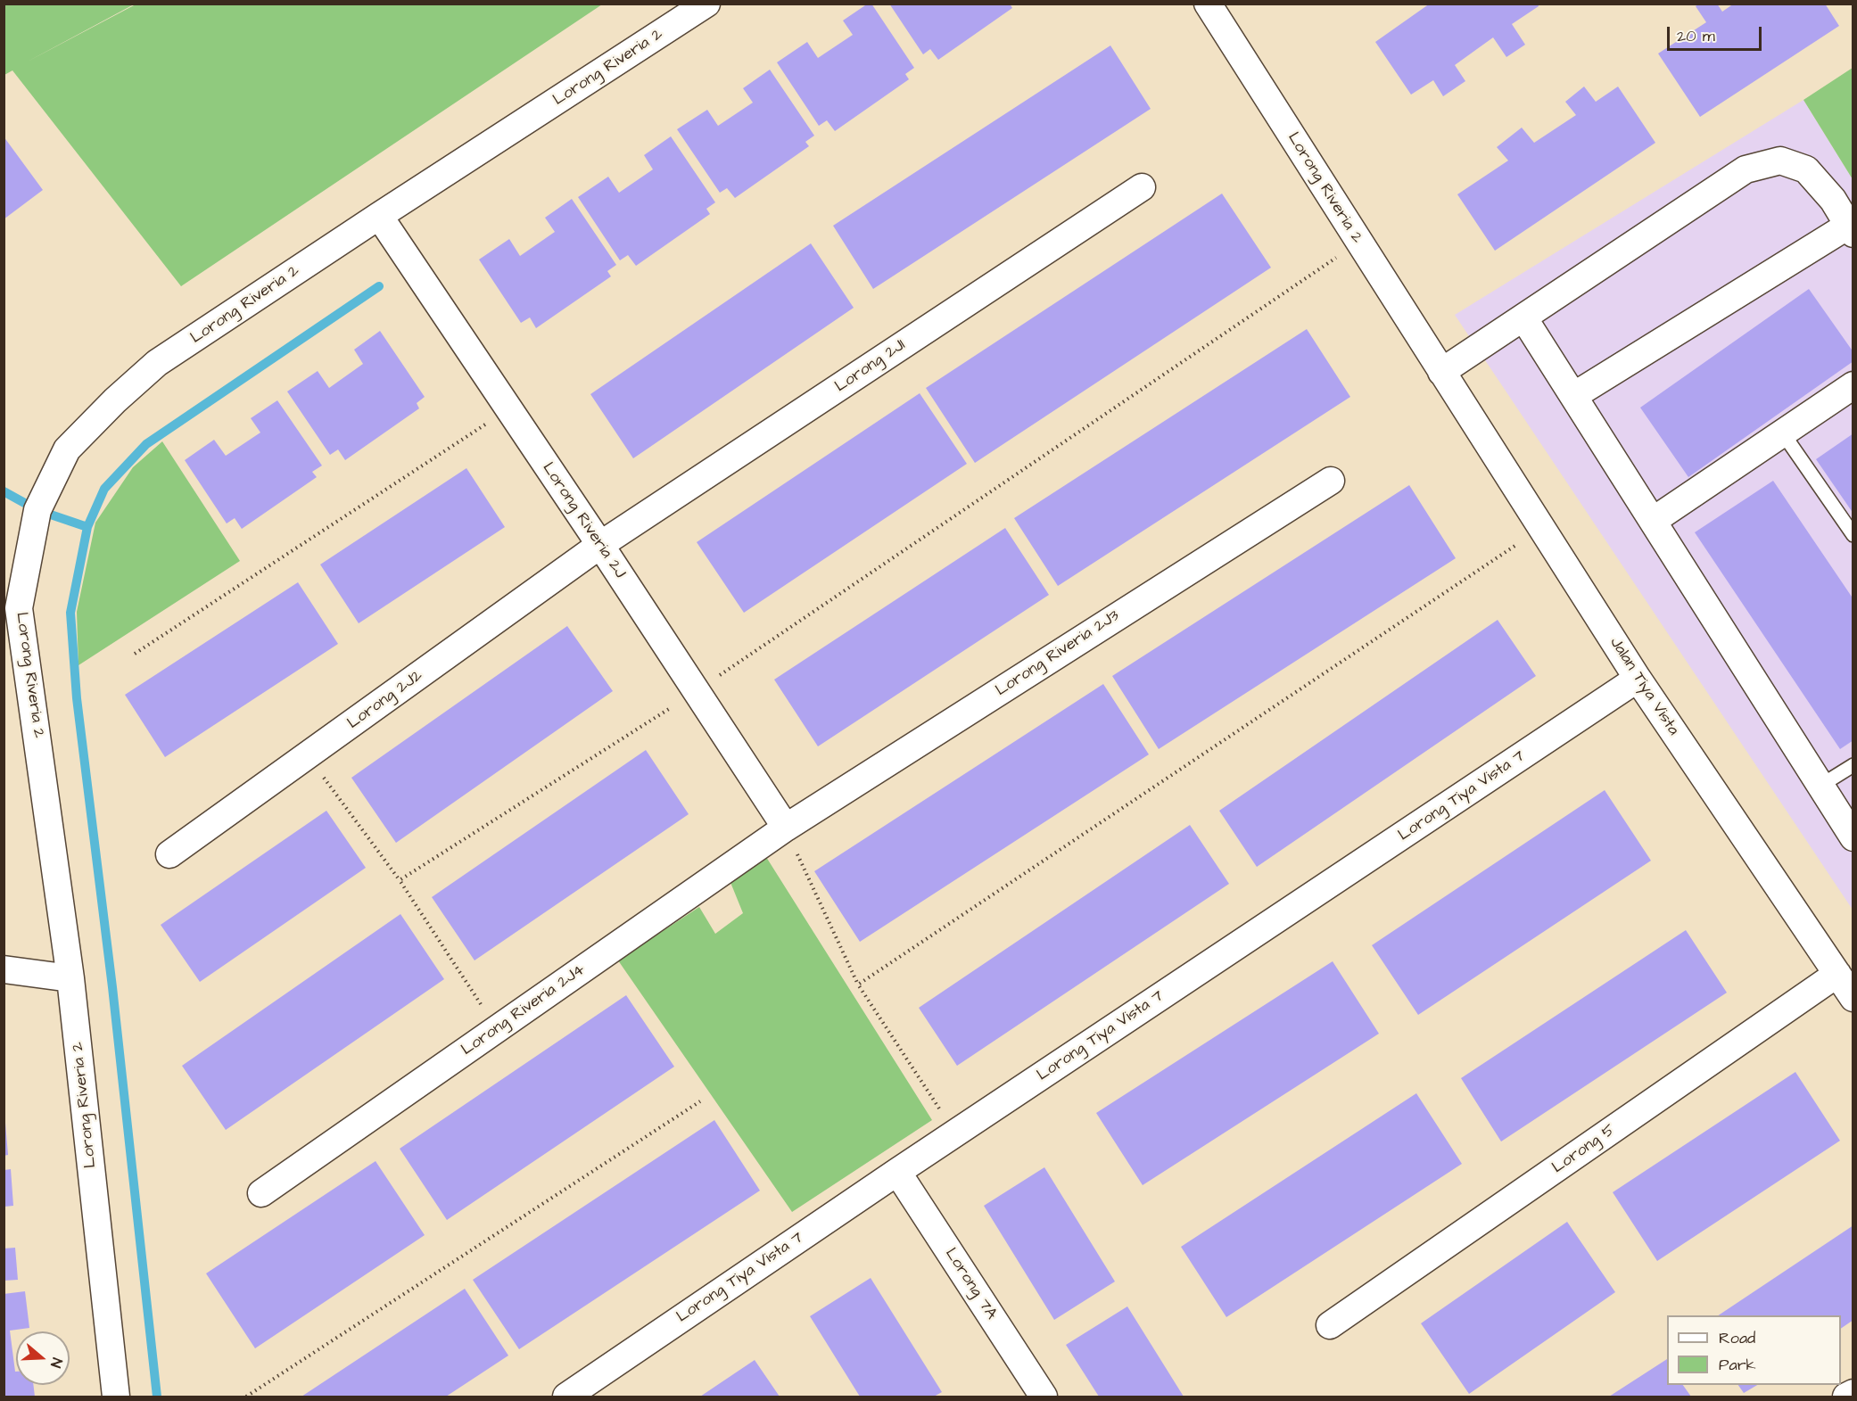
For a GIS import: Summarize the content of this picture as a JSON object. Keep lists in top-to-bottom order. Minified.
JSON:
{"streets":{"street":["Lorong Riveria 2","Lorong 2J1","Lorong Riveria 2J","Lorong Riveria 2J3","Jalan Tiya Vista","Lorong 2J2","Lorong Tiya Vista 7","Lorong Riveria 2J4","Lorong 5","Lorong 7A"]},"crossings":[["Lorong Riveria 2","Lorong Riveria 2J"],["Lorong Riveria 2","Jalan Tiya Vista"],["Lorong 2J1","Lorong Riveria 2J"],["Lorong 2J1","Lorong 2J2"],["Lorong Riveria 2J","Lorong Riveria 2J3"],["Lorong Riveria 2J","Lorong 2J2"],["Lorong Riveria 2J","Lorong Riveria 2J4"],["Lorong Riveria 2J3","Lorong Riveria 2J4"],["Jalan Tiya Vista","Lorong Tiya Vista 7"],["Jalan Tiya Vista","Lorong 5"],["Lorong Tiya Vista 7","Lorong 7A"]],"legend":["Road","Park"],"scale_bar":"20 m","north":"right"}
